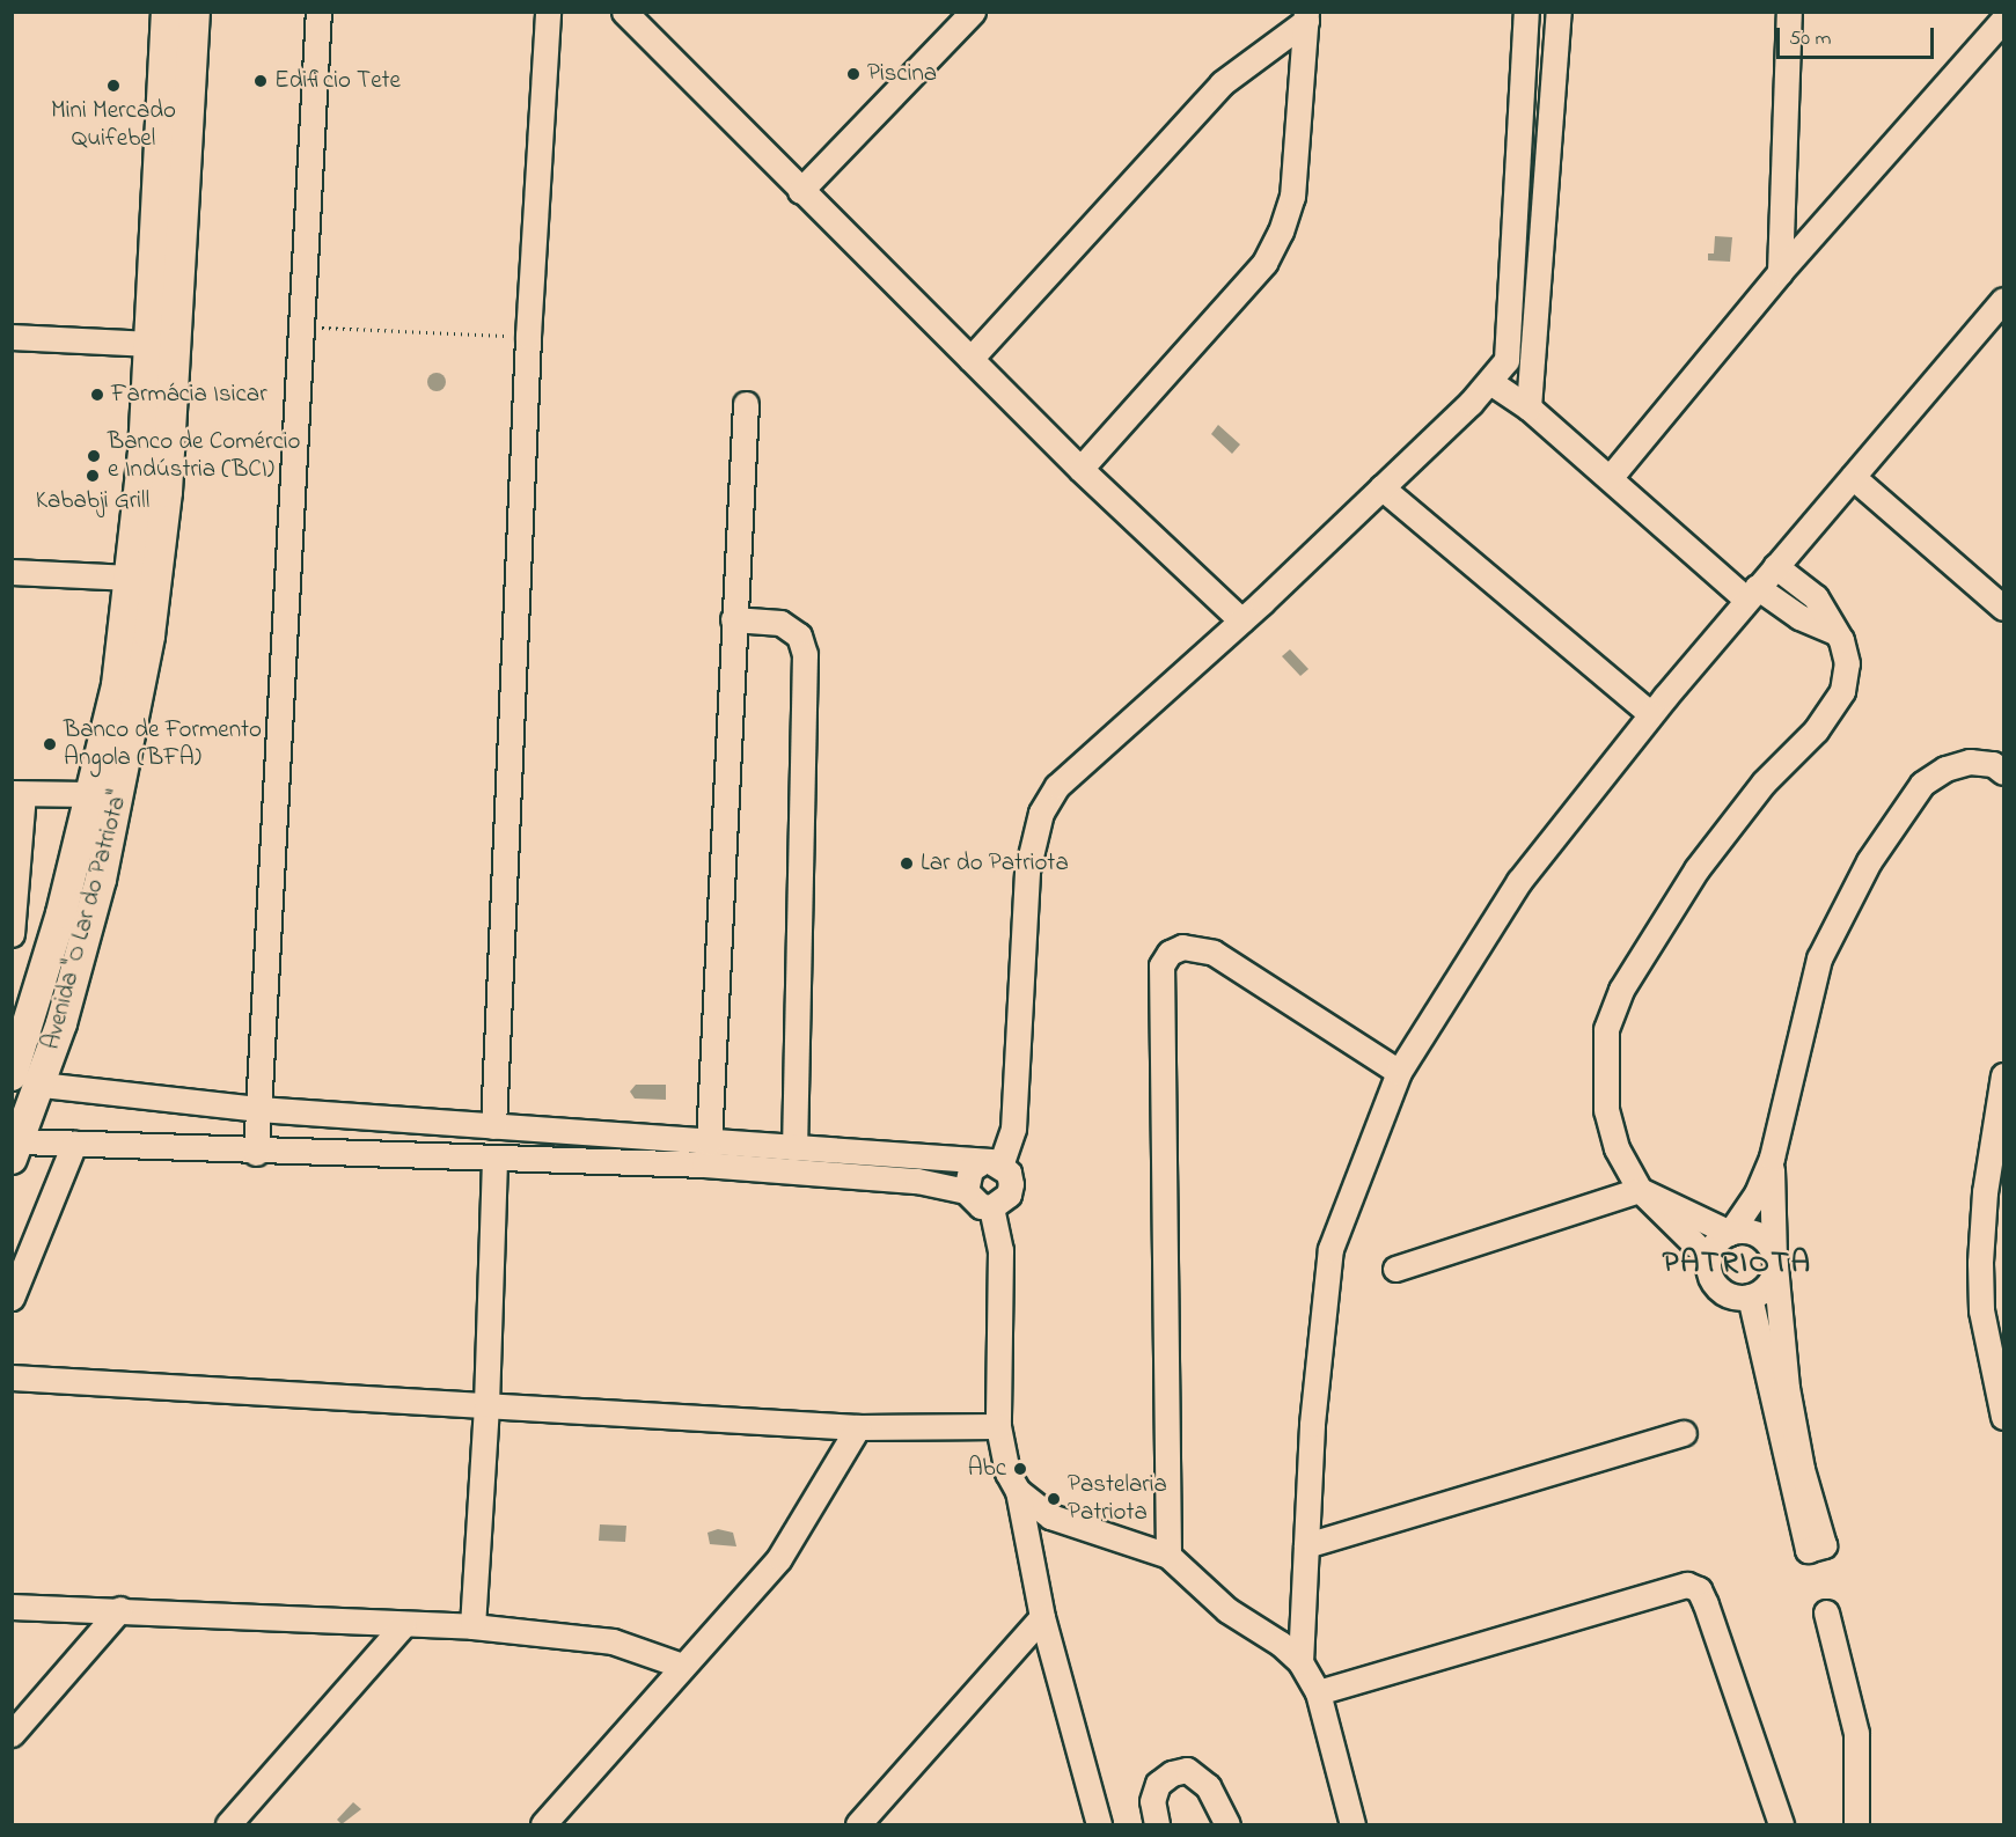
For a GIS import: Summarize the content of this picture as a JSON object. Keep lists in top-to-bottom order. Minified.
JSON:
{"streets":{"main road":["Avenida \"O Lar do Patriota\""]},"districts":["PATRIOTA"],"places":["Piscina","Edificio Tete","Mini Mercado Quifebel","Farmácia Isicar","Banco de Comércio e Indústria (BCI)","Kababji Grill","Banco de Formento Angola (BFA)","Lar do Patriota","Abc","Pastelaria Patriota"],"scale_bar":"50 m"}
